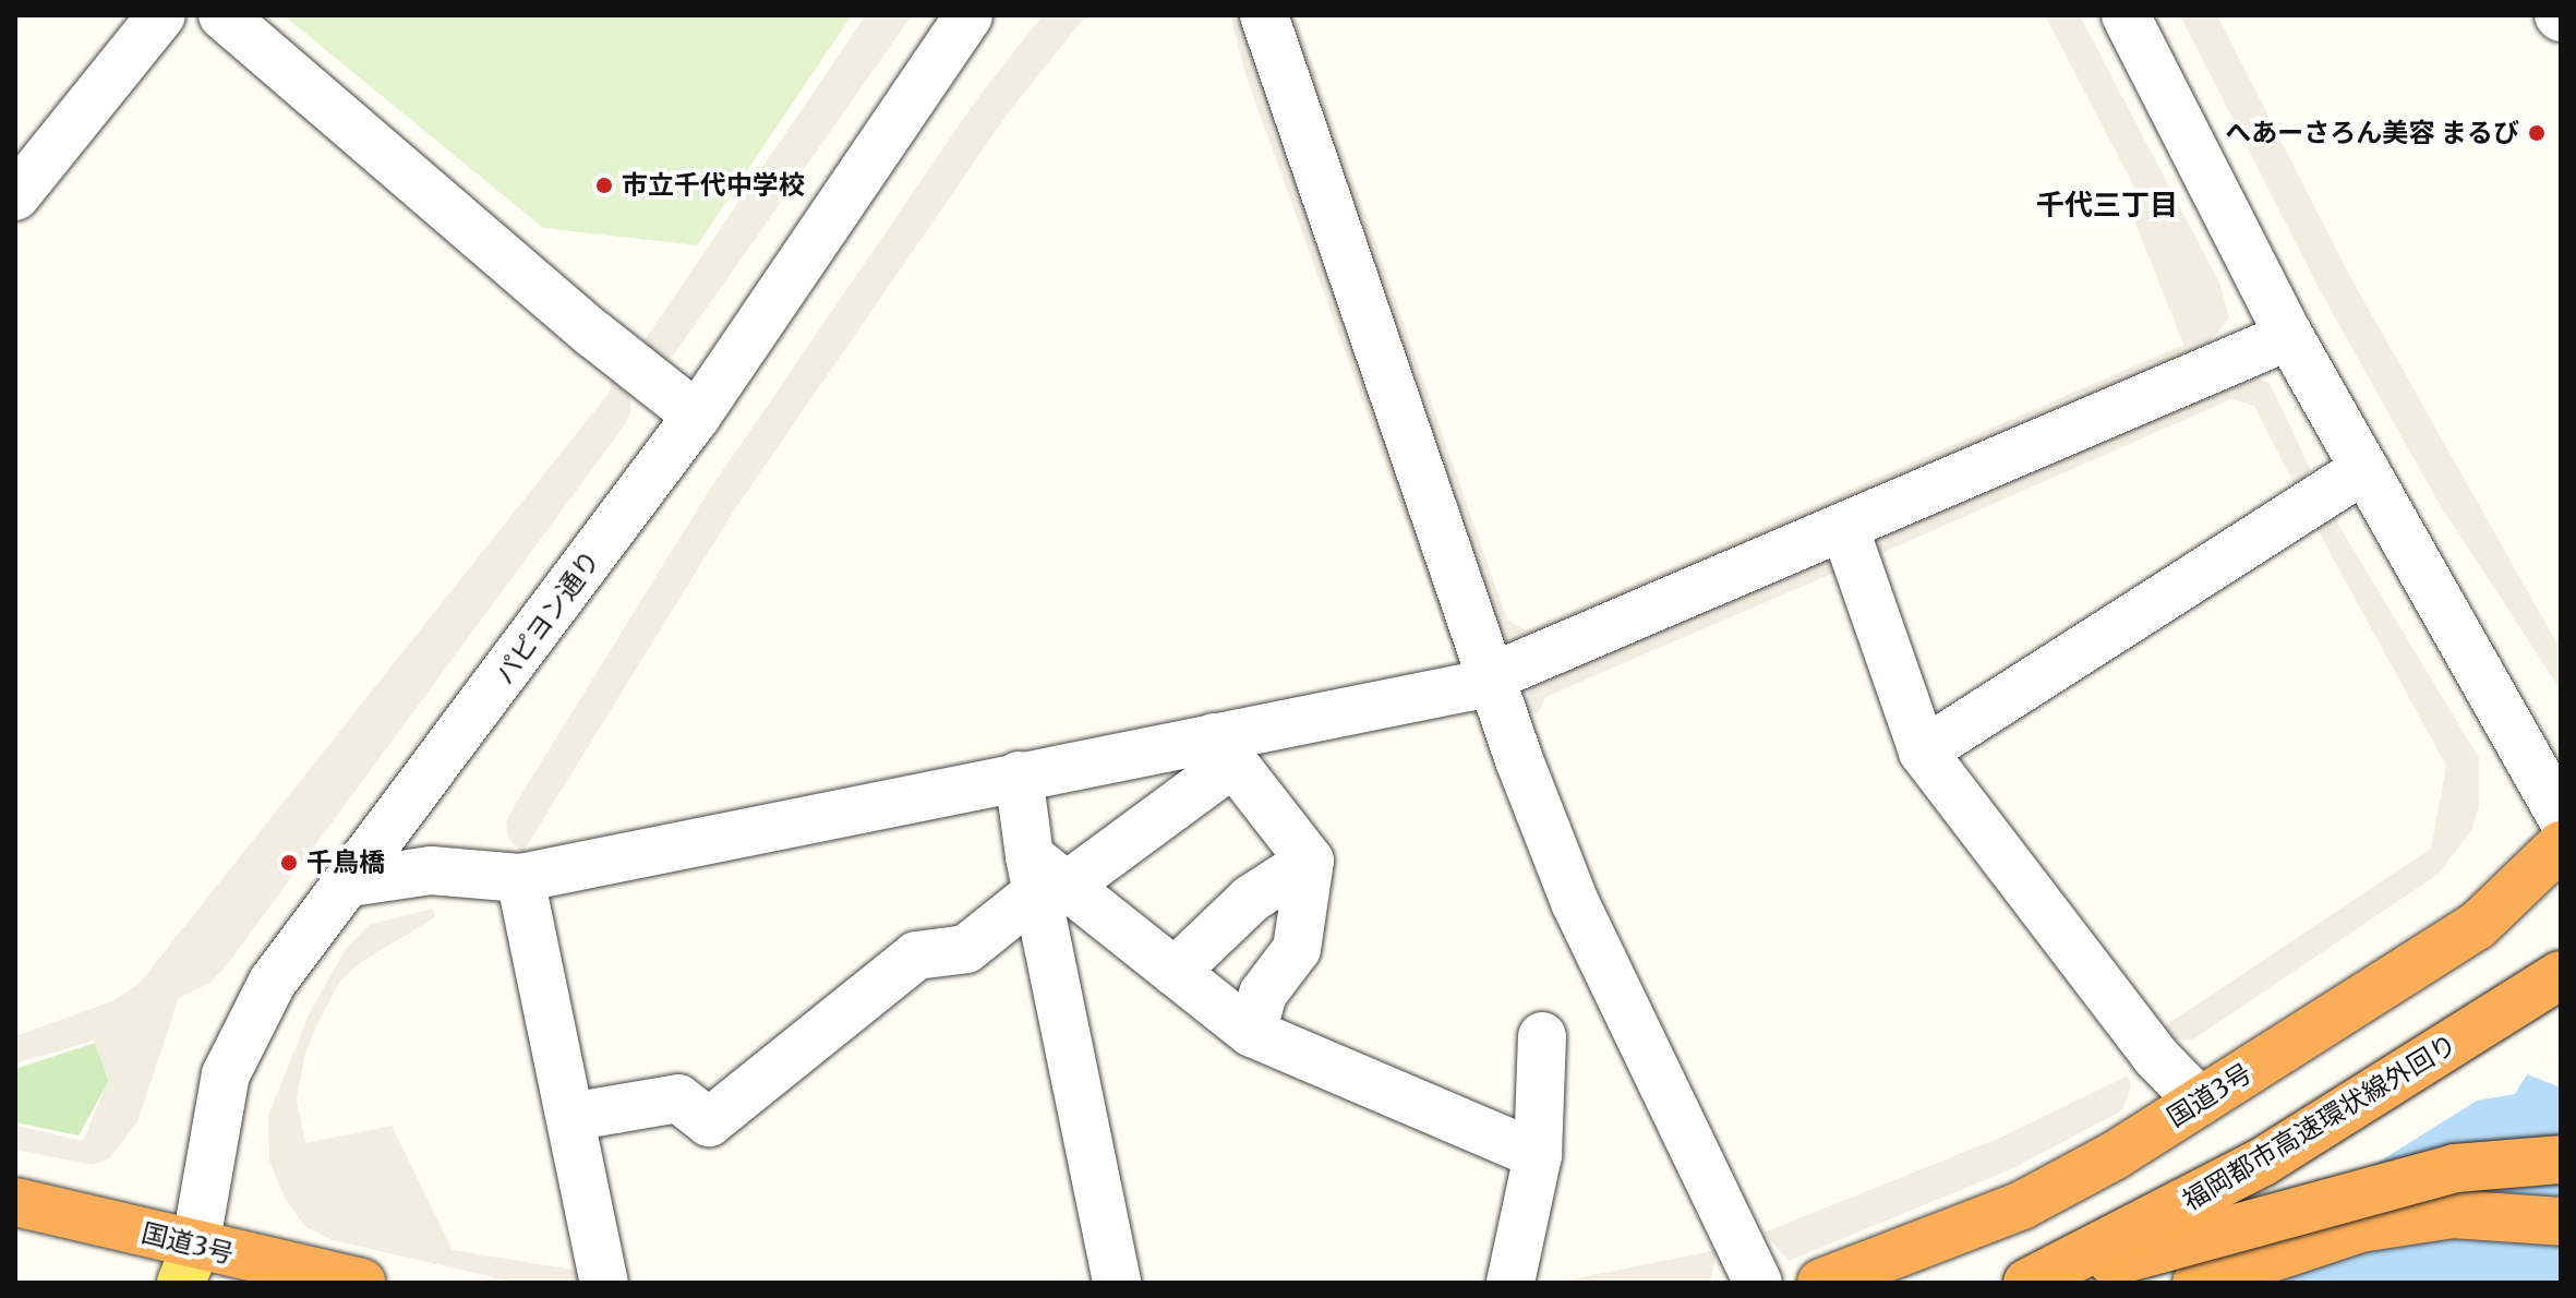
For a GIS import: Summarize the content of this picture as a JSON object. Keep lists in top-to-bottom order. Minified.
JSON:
{"streets":{"highway":["国道3号","福岡都市高速環状線外回り"],"street":["パピヨン通り"]},"crossings":[["パピヨン通り","国道3号"]],"districts":["千代三丁目"],"places":["へあーさろん美容 まるび","市立千代中学校","千鳥橋"]}
